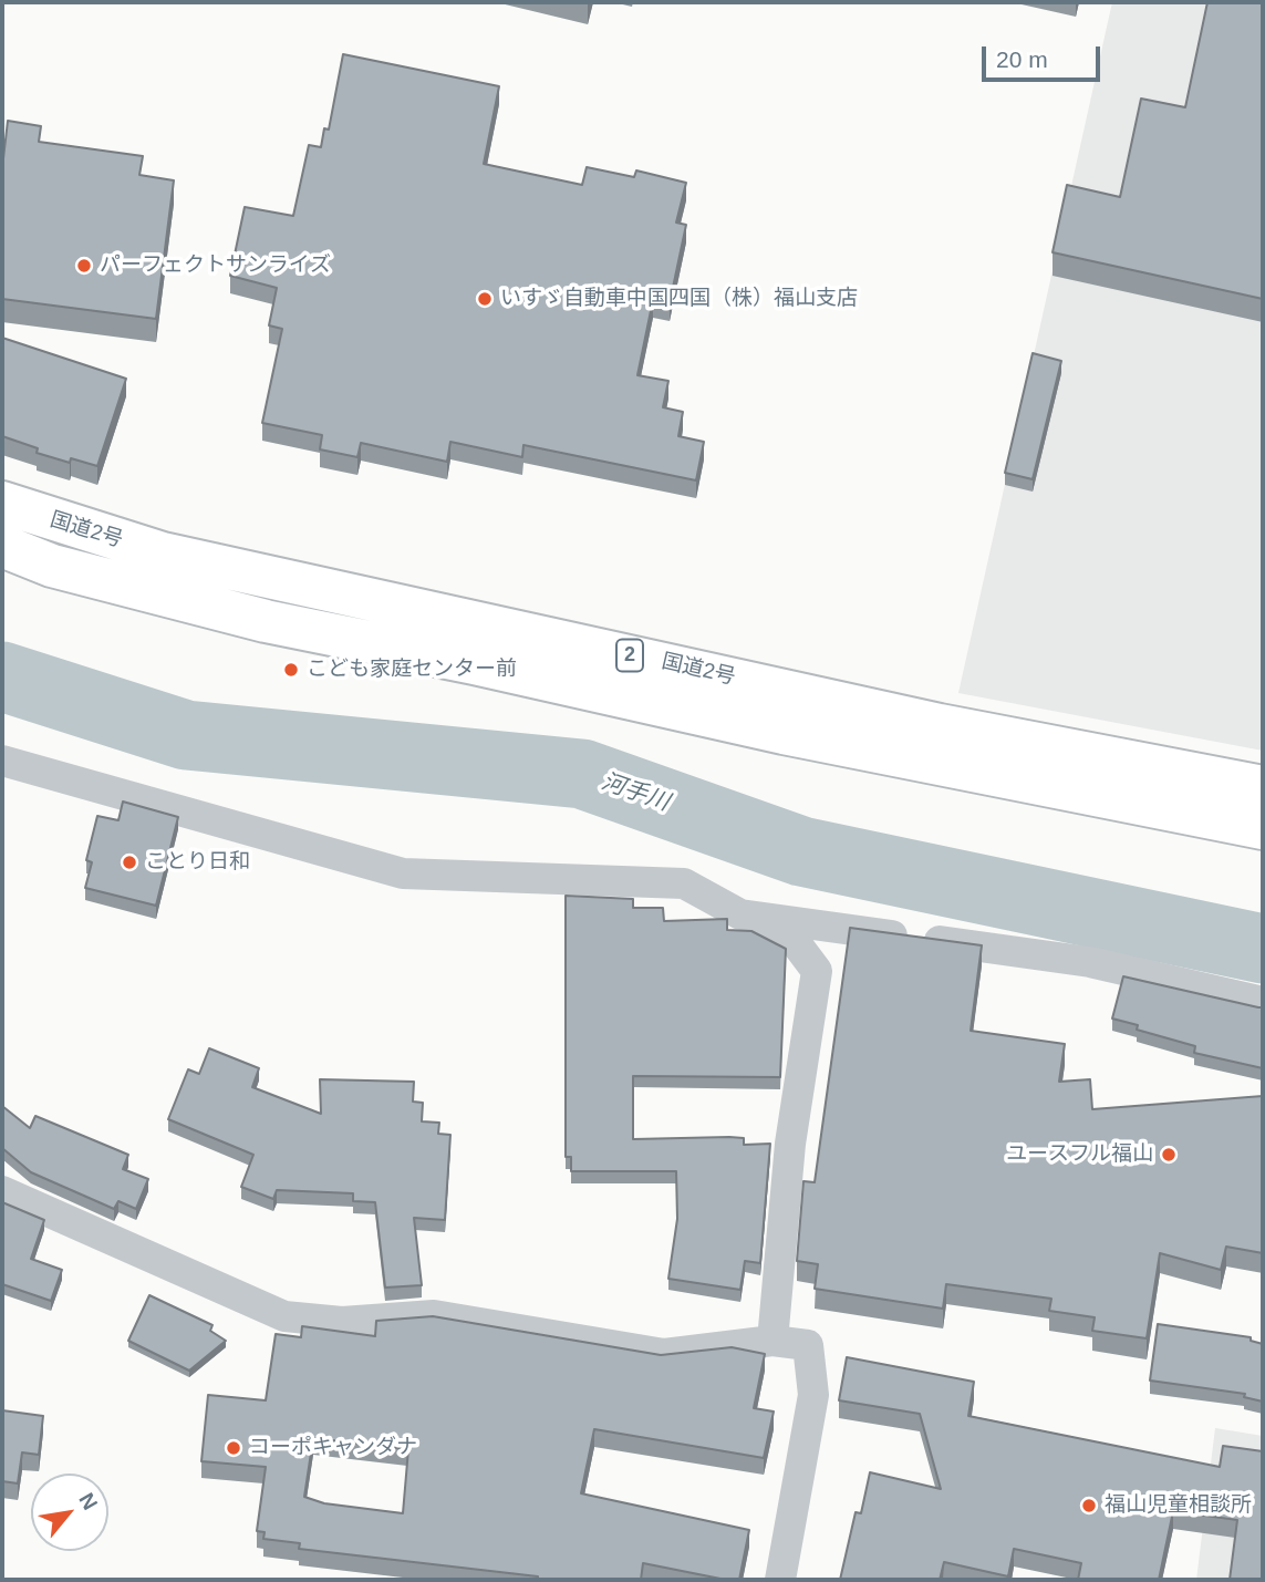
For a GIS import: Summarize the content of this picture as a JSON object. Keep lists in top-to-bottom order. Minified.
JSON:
{"streets":{"highway":["国道2号","2"]},"water":["河手川"],"places":["パーフェクトサンライズ","いすゞ自動車中国四国（株）福山支店","こども家庭センター前","ことり日和","ユースフル福山","コーポキャンダナ","福山児童相談所"],"scale_bar":"20 m","north":"top right"}
